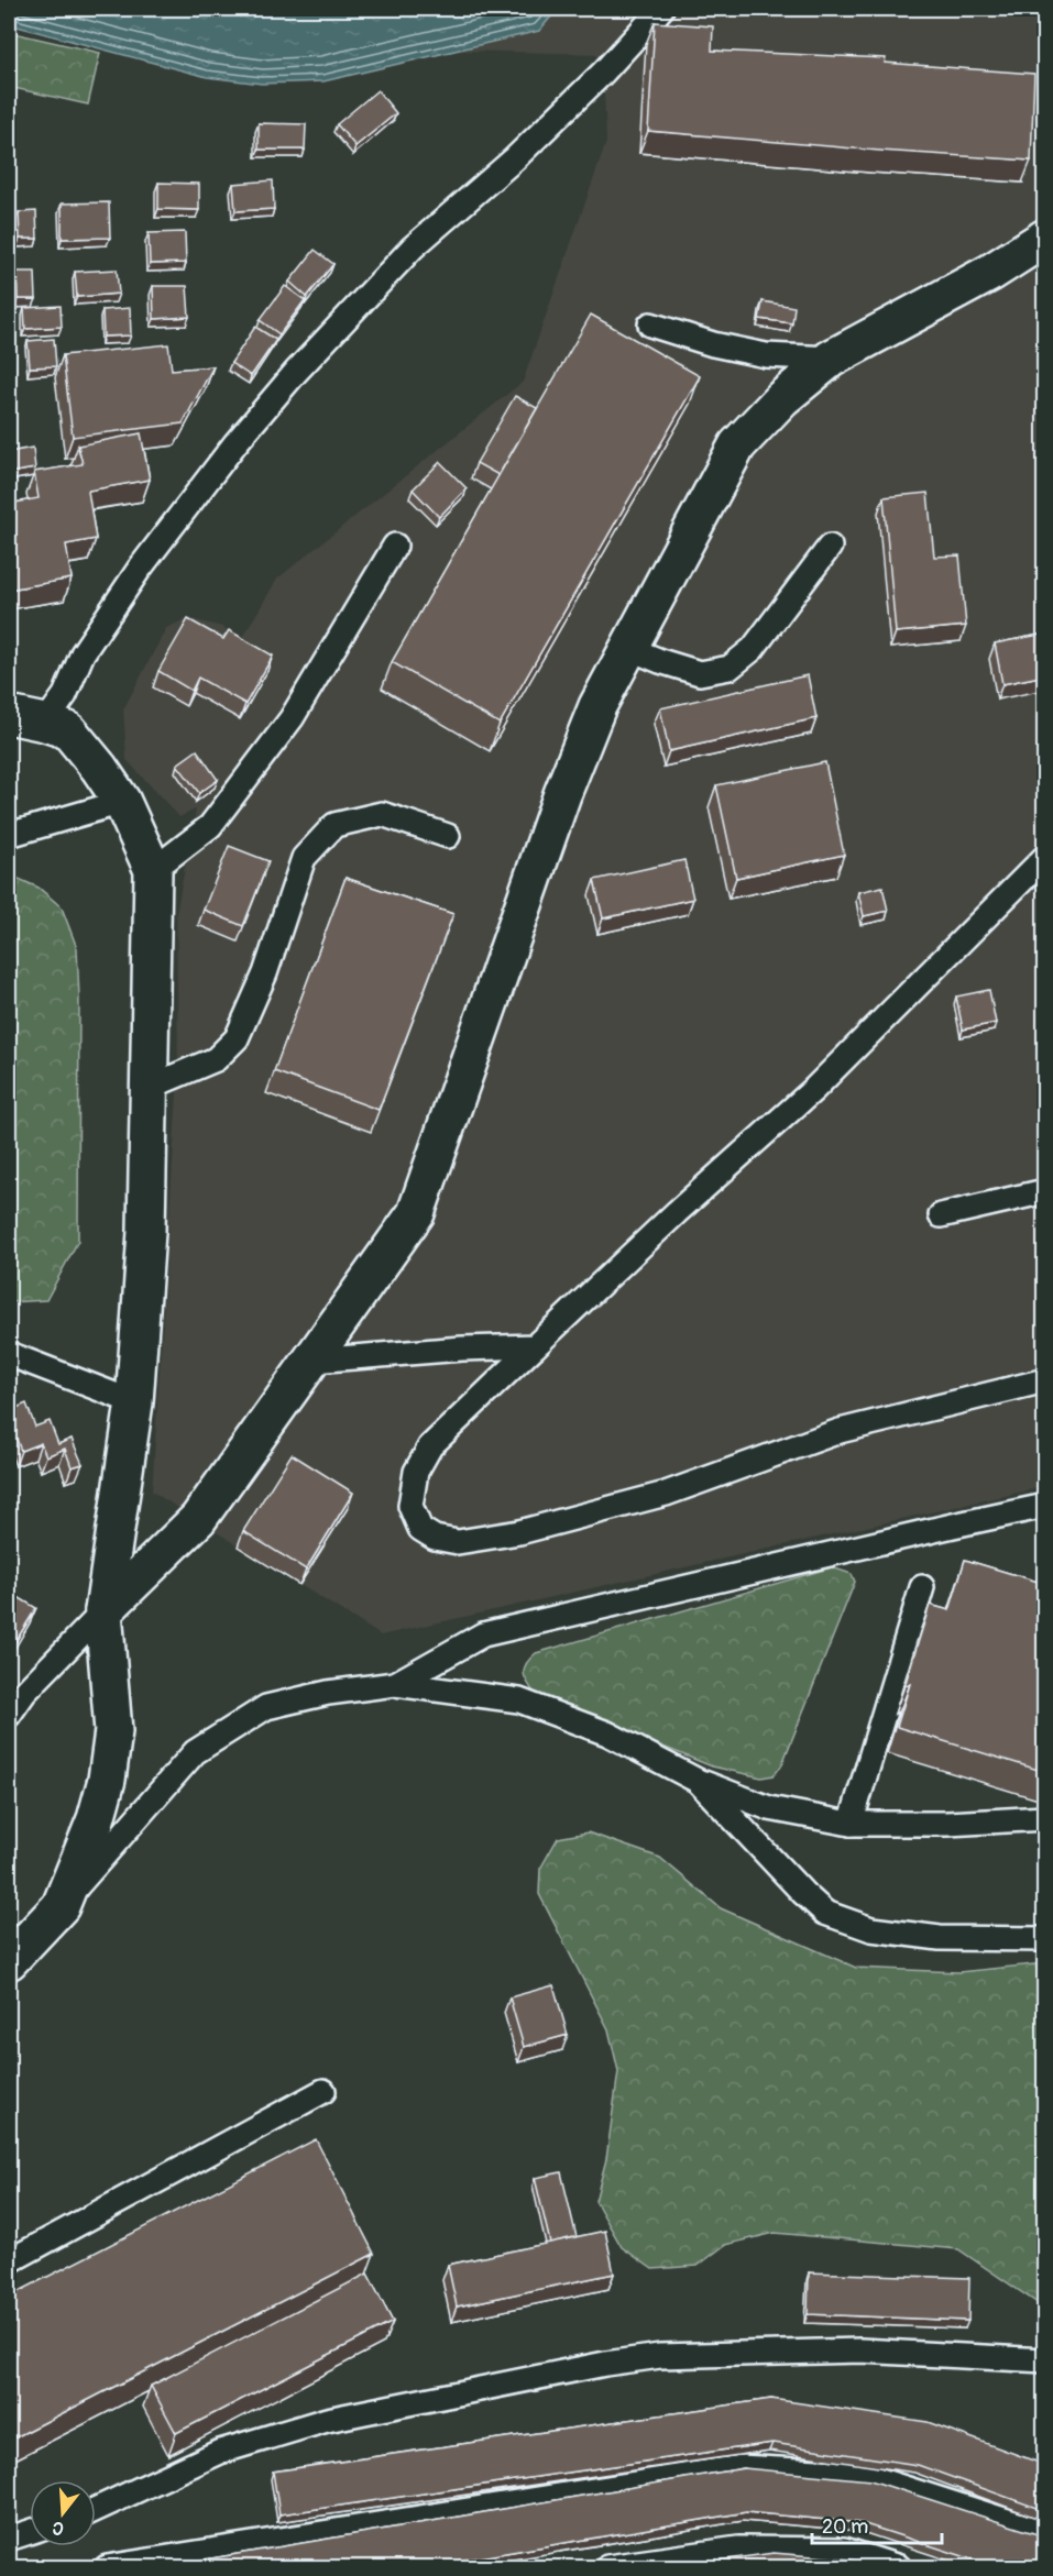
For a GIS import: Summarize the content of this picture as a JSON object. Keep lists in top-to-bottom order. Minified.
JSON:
{"scale_bar":"20 m","north":"bottom"}
